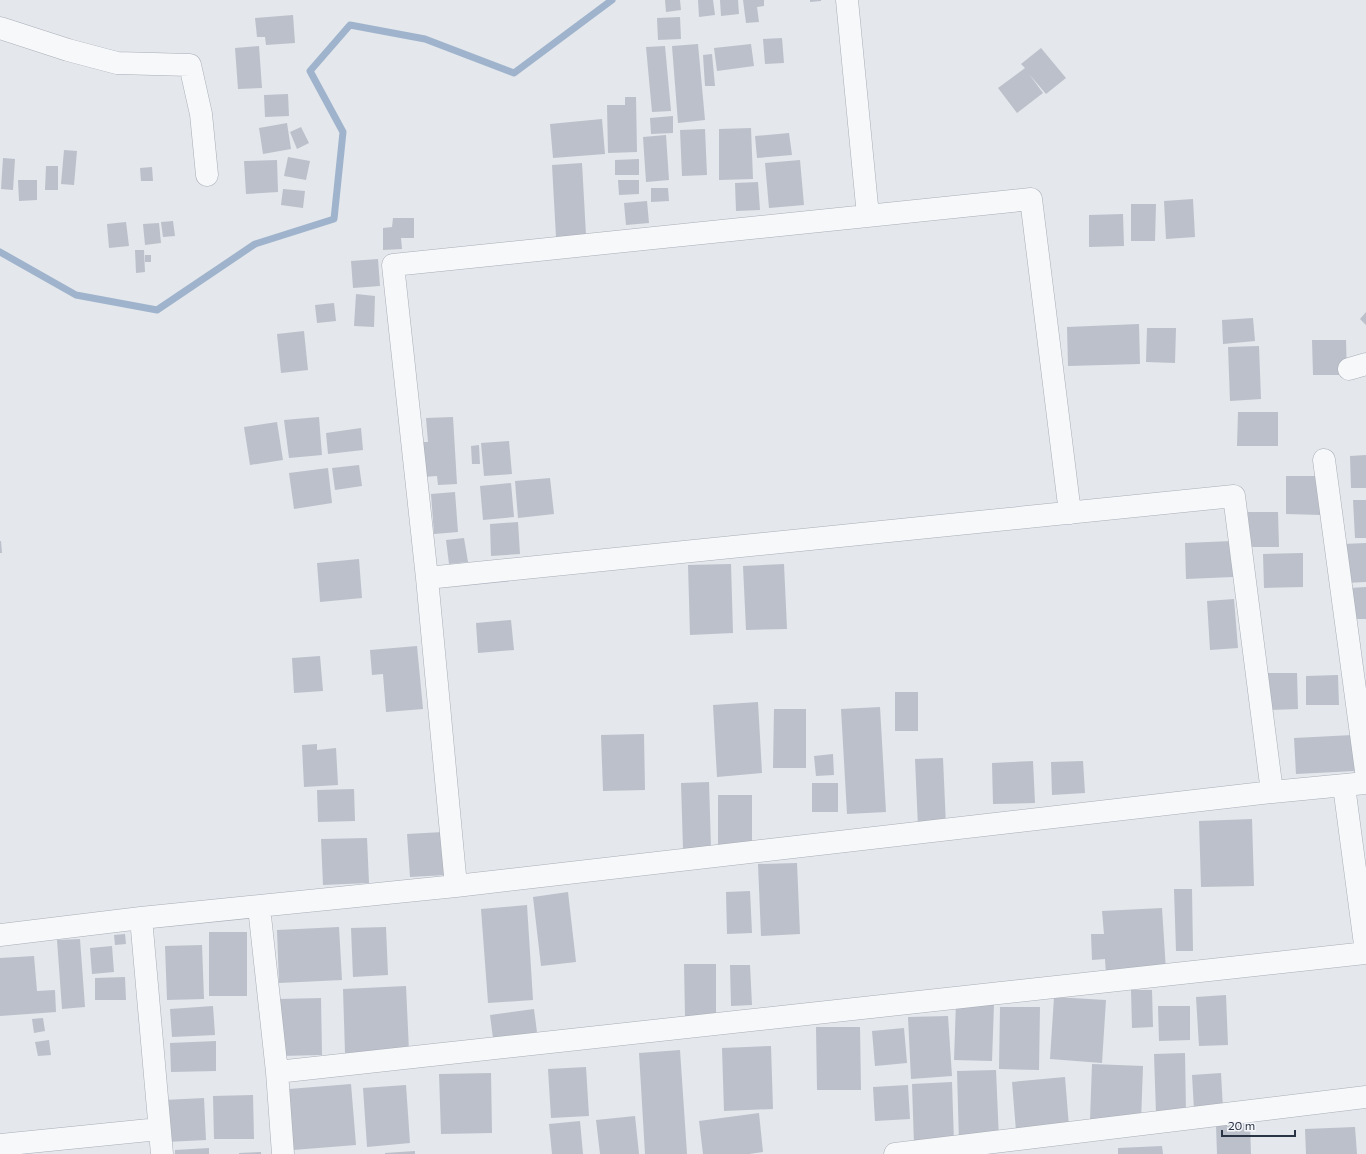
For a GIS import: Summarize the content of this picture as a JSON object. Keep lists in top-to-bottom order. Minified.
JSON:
{"scale_bar":"20 m"}
